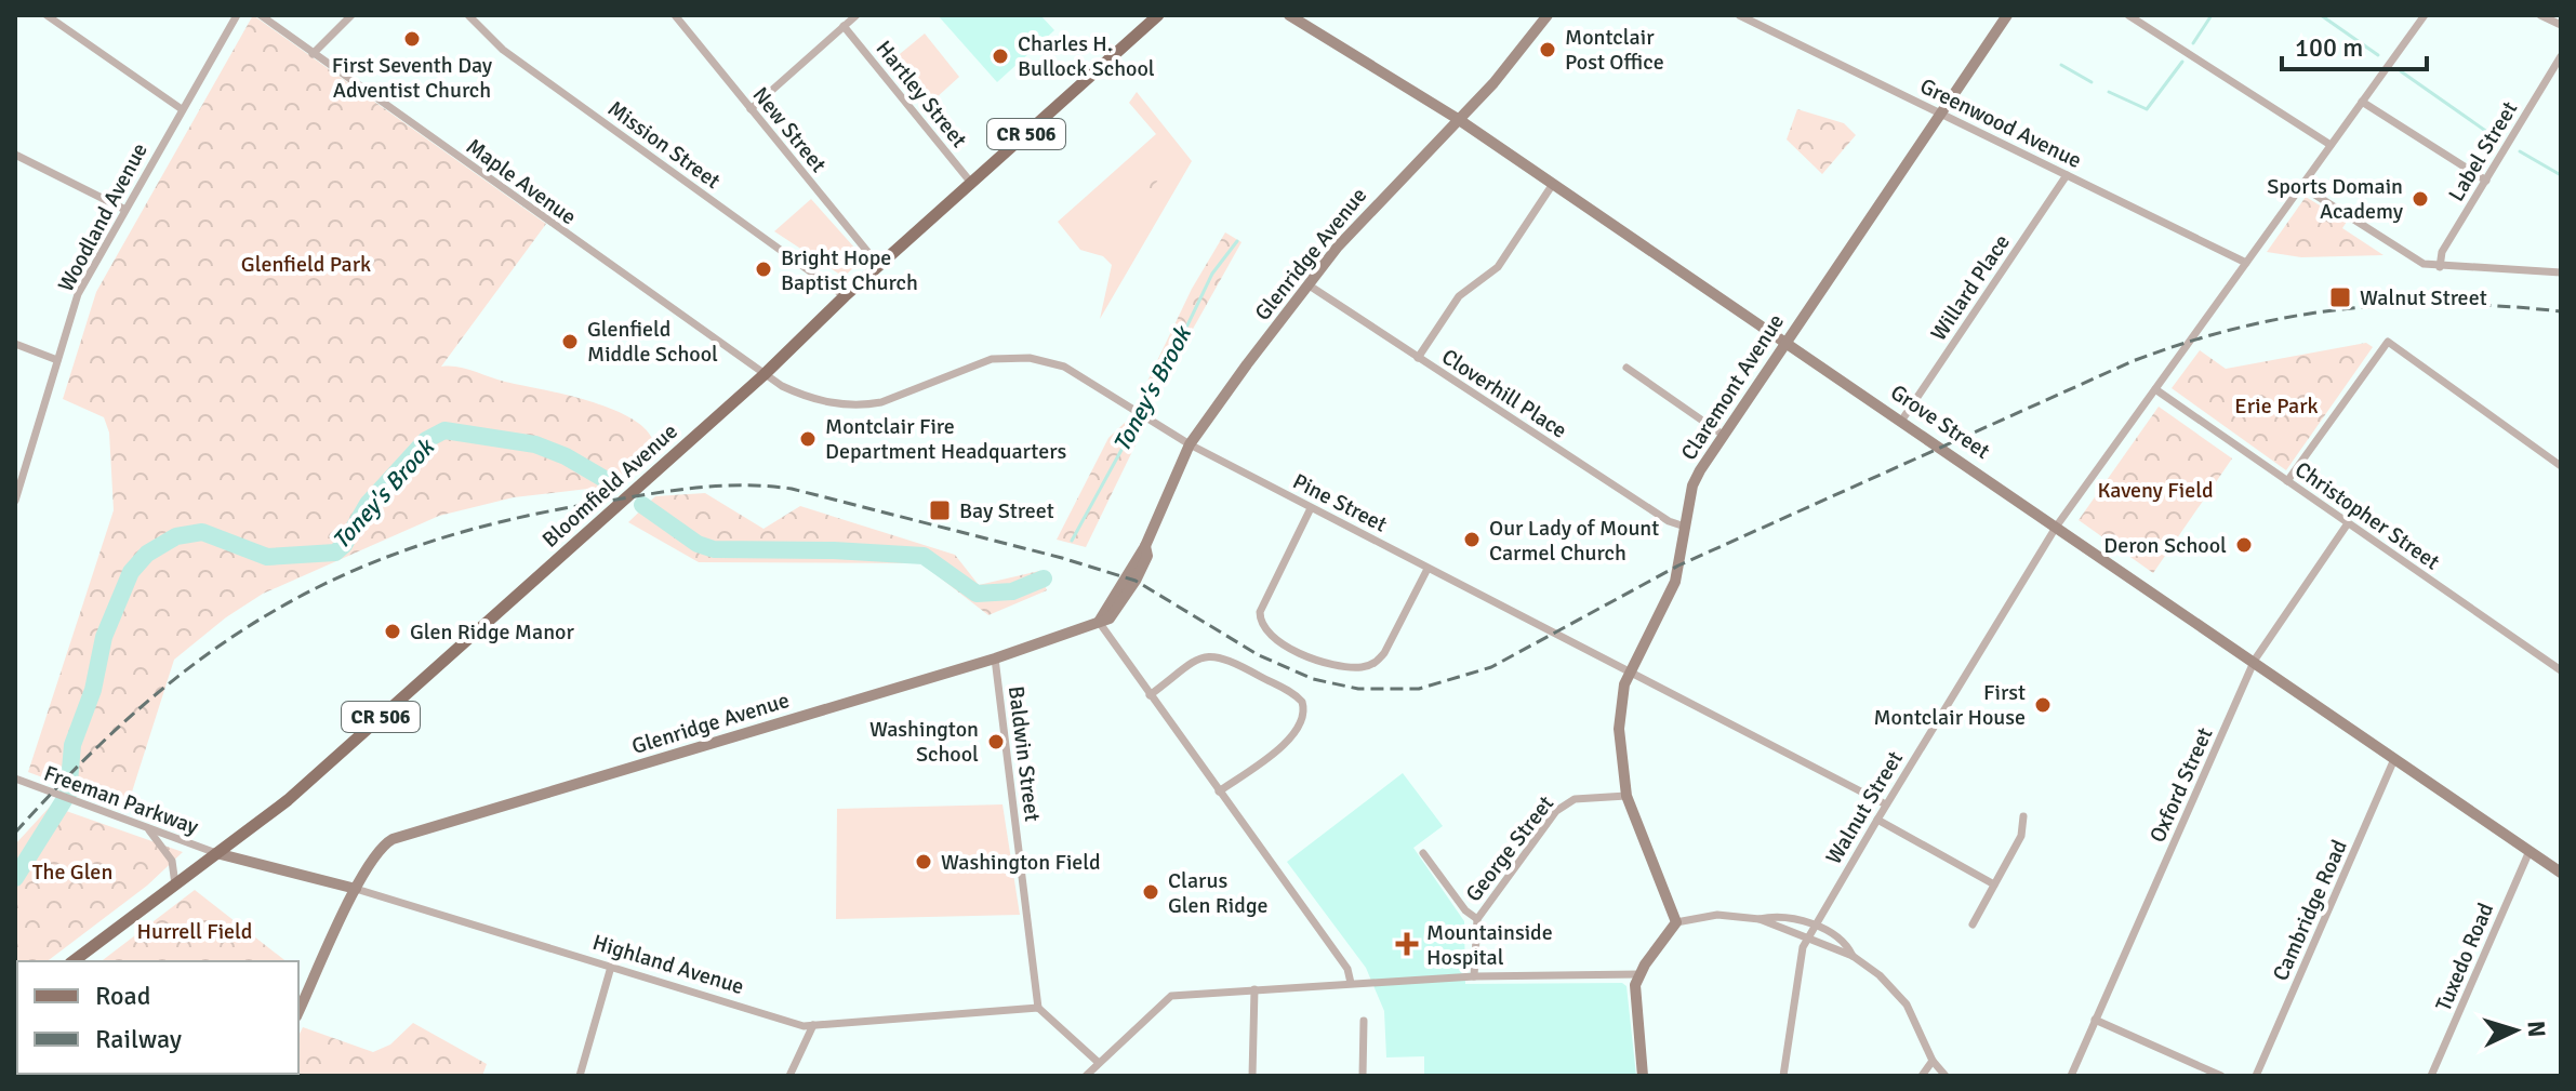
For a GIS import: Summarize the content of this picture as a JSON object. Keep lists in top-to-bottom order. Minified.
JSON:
{"streets":{"main road":["CR 506","Bloomfield Avenue"],"street":["Hartley Street","Greenwood Avenue","New Street","Mission Street","Label Street","Maple Avenue","Woodland Avenue","Glenridge Avenue","Willard Place","Claremont Avenue","Cloverhill Place","Grove Street","Pine Street","Christopher Street","Baldwin Street","Oxford Street","Freeman Parkway","Walnut Street","George Street","Cambridge Road","Tuxedo Road","Highland Avenue"]},"crossings":[["Hartley Street","Bloomfield Avenue"],["Greenwood Avenue","Willard Place"],["Greenwood Avenue","Claremont Avenue"],["Greenwood Avenue","Walnut Street"],["New Street","Bloomfield Avenue"],["Mission Street","Bloomfield Avenue"],["Maple Avenue","Bloomfield Avenue"],["Maple Avenue","Pine Street"],["Glenridge Avenue","Cloverhill Place"],["Glenridge Avenue","Grove Street"],["Glenridge Avenue","Pine Street"],["Glenridge Avenue","Baldwin Street"],["Glenridge Avenue","Highland Avenue"],["Willard Place","Grove Street"],["Claremont Avenue","Cloverhill Place"],["Claremont Avenue","Grove Street"],["Claremont Avenue","Pine Street"],["Claremont Avenue","George Street"],["Grove Street","Oxford Street"],["Grove Street","Walnut Street"],["Grove Street","Cambridge Road"],["Grove Street","Tuxedo Road"],["Bloomfield Avenue","Pine Street"],["Bloomfield Avenue","Freeman Parkway"],["Bloomfield Avenue","Highland Avenue"],["Pine Street","Walnut Street"],["Christopher Street","Oxford Street"],["Christopher Street","Walnut Street"],["Baldwin Street","Highland Avenue"],["Freeman Parkway","Highland Avenue"]],"water":["Toney's Brook"],"parks":["Glenfield Park","Erie Park","Kaveny Field","The Glen","Hurrell Field"],"places":{"other":["First Seventh Day Adventist Church","Montclair Post Office","Charles H. Bullock School","Sports Domain Academy","Bright Hope Baptist Church","Glenfield Middle School","Montclair Fire Department Headquarters","Our Lady of Mount Carmel Church","Deron School","Glen Ridge Manor","First Montclair House","Washington School","Washington Field","Clarus Glen Ridge"],"transit":["Walnut Street","Bay Street"],"health":["Mountainside Hospital"]},"legend":["Road","Railway"],"scale_bar":"100 m","north":"right"}
